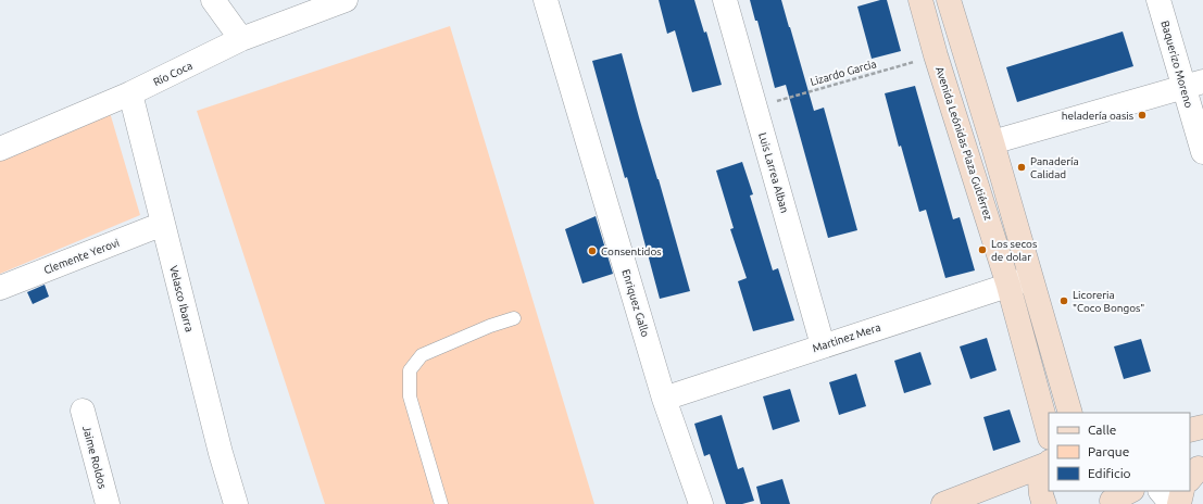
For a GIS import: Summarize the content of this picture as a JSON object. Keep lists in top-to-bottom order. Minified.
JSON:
{"streets":{"main road":["Avenida Leónidas Plaza Gutiérrez"],"street":["Baquerizo Moreno","Río Coca","Luis Larrea Alban","Clemente Yerovi","Velasco Ibarra","Enriquez Gallo","Martinez Mera","Jaime Roldos"],"path":["Lizardo Garcia"]},"crossings":[["Lizardo Garcia","Avenida Leónidas Plaza Gutiérrez"],["Lizardo Garcia","Luis Larrea Alban"],["Río Coca","Velasco Ibarra"],["Avenida Leónidas Plaza Gutiérrez","Martinez Mera"],["Luis Larrea Alban","Martinez Mera"],["Clemente Yerovi","Velasco Ibarra"],["Enriquez Gallo","Martinez Mera"]],"places":["heladería oasis","Panadería Calidad","Los secos de dolar","Consentidos","Licoreria \"Coco Bongos\""],"legend":["Calle","Parque","Edificio"]}
